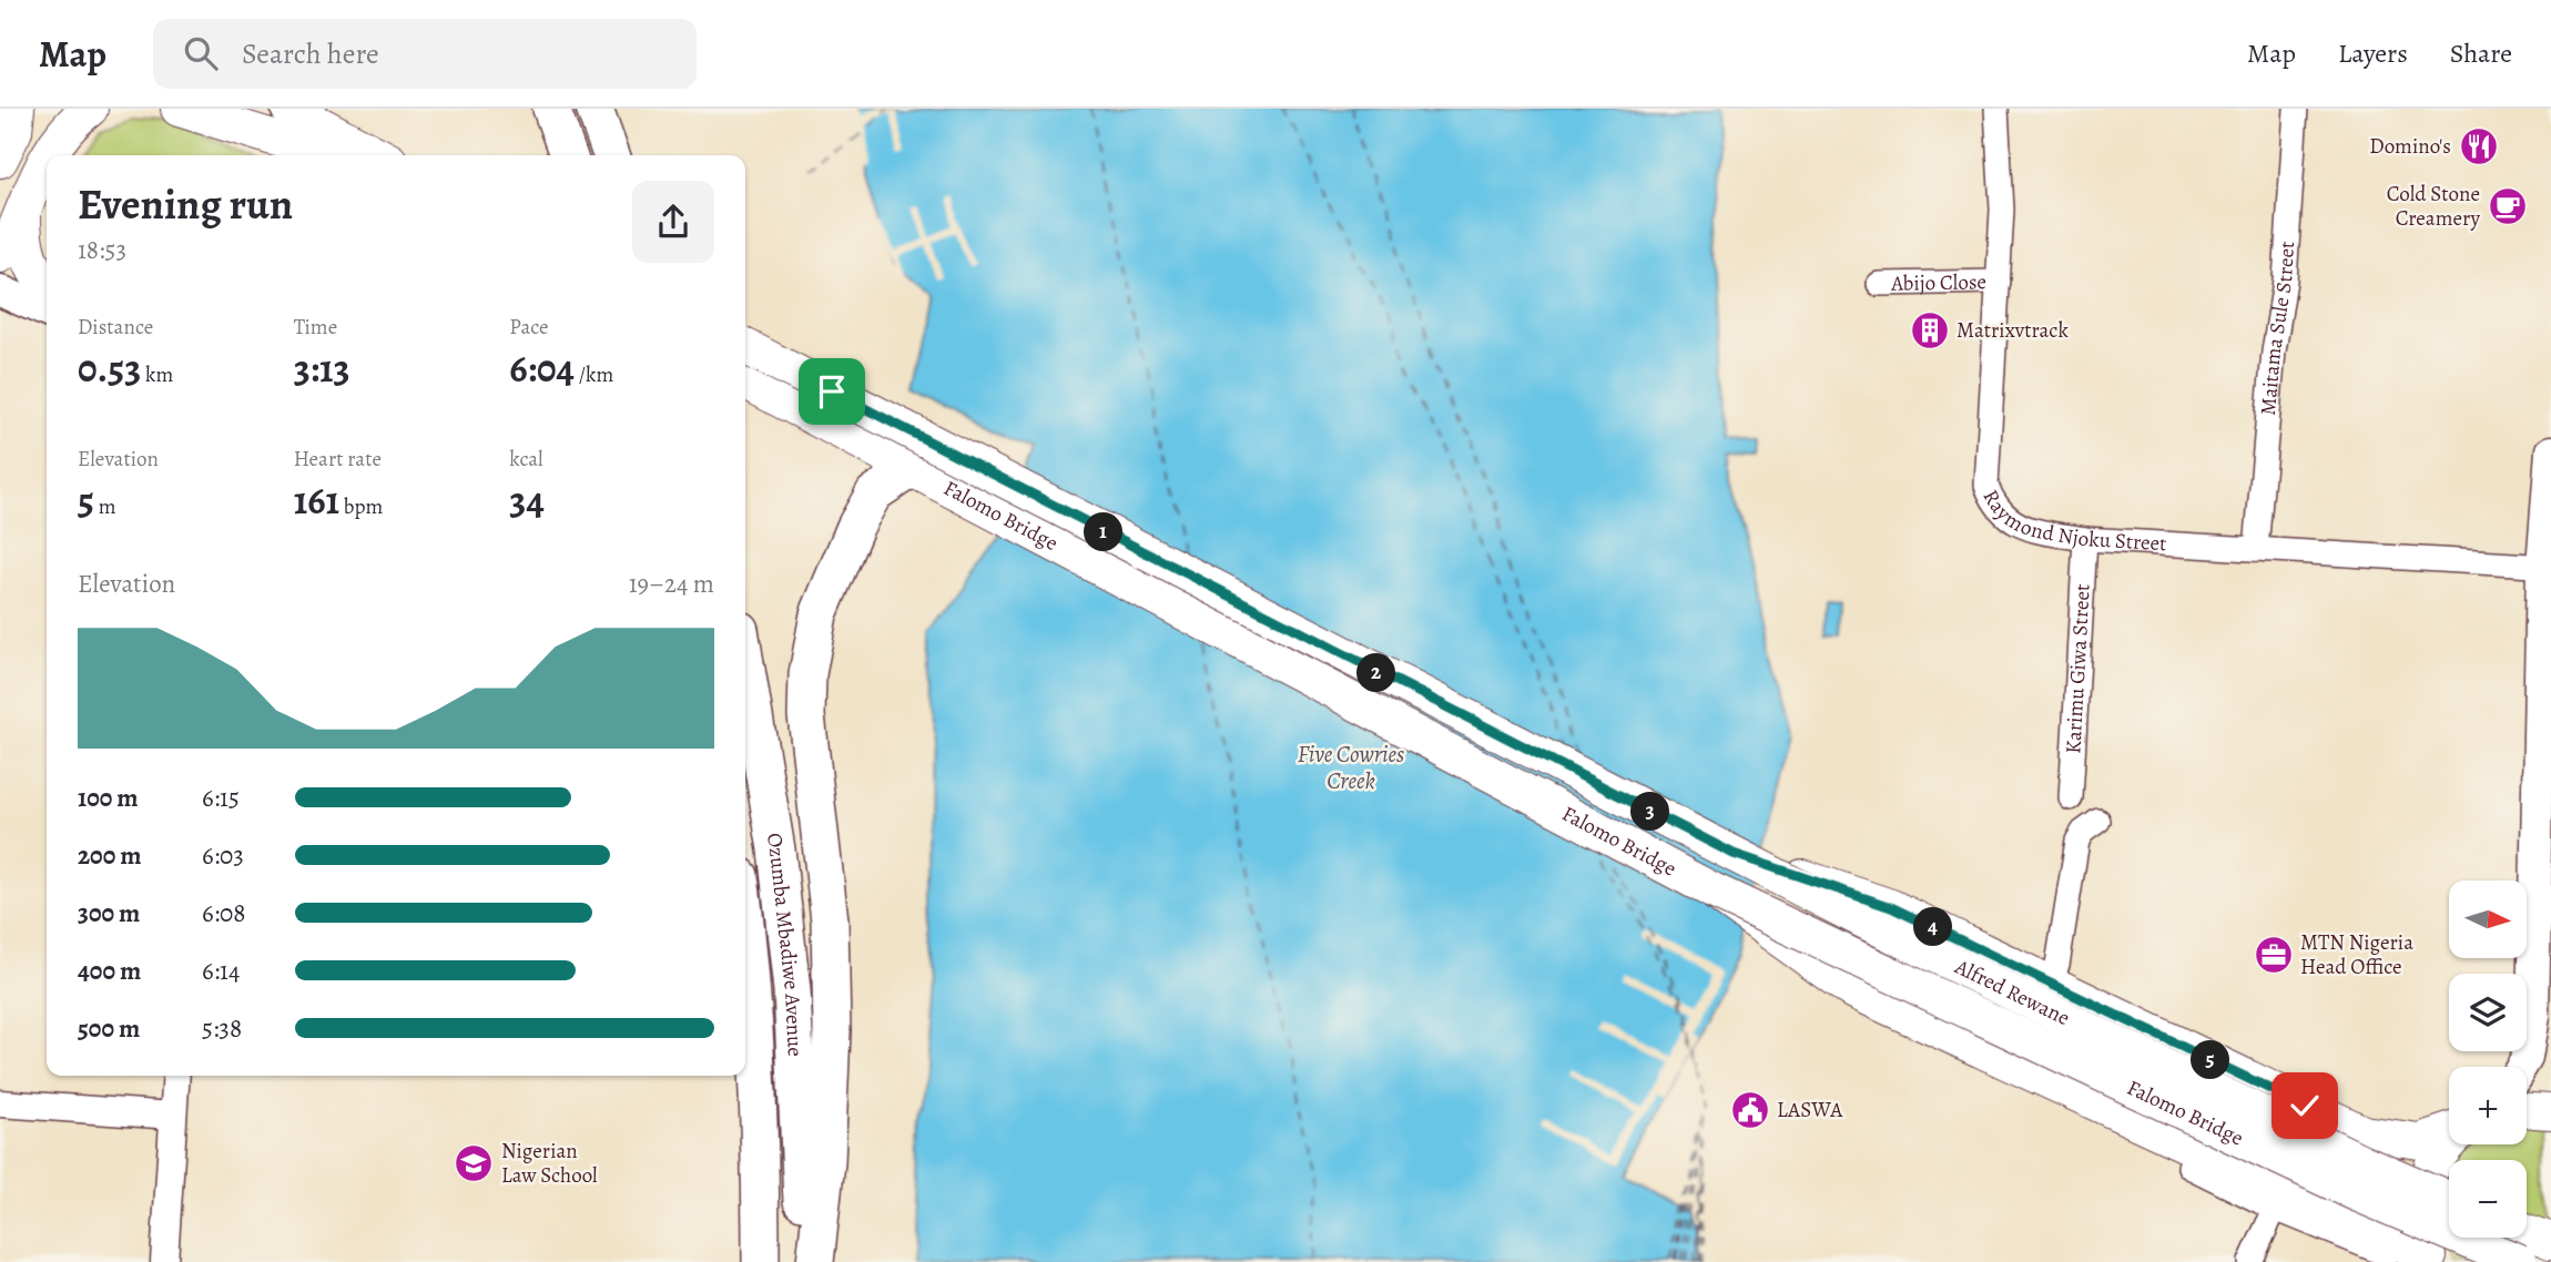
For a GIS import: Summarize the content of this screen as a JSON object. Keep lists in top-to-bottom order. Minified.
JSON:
{"streets":{"highway":["Ozumba Mbadiwe Avenue"],"main road":["Falomo Bridge","Alfred Rewane"],"street":["Abijo Close","Maitama Sule Street","Raymond Njoku Street","Karimu Giwa Street"]},"crossings":[["Abijo Close","Raymond Njoku Street"],["Maitama Sule Street","Raymond Njoku Street"],["Raymond Njoku Street","Karimu Giwa Street"]],"water":["Five Cowries Creek"],"places":{"restaurant":["Domino's"],"cafe":["Cold Stone Creamery"],"building":["Matrixvtrack"],"office":["MTN Nigeria Head Office"],"public building":["LASWA"],"school or university":["Nigerian Law School"]},"north":"right","page":{"header":"Map","search":"Search here","nav":["Map","Layers","Share"],"heading":["Evening run","18:53"],"stats":[["Distance","0.53 km"],["Time","3:13"],["Pace","6:04 /km"],["Elevation","5 m"],["Heart rate","161 bpm"],["kcal","34"]],"pins":["1","2","3","4","5"],"chart":["Elevation","19–24 m"],"list":[{"name":"100 m","note":"6:15"},{"name":"200 m","note":"6:03"},{"name":"300 m","note":"6:08"},{"name":"400 m","note":"6:14"},{"name":"500 m","note":"5:38"}],"map_buttons":["+","−"]}}
